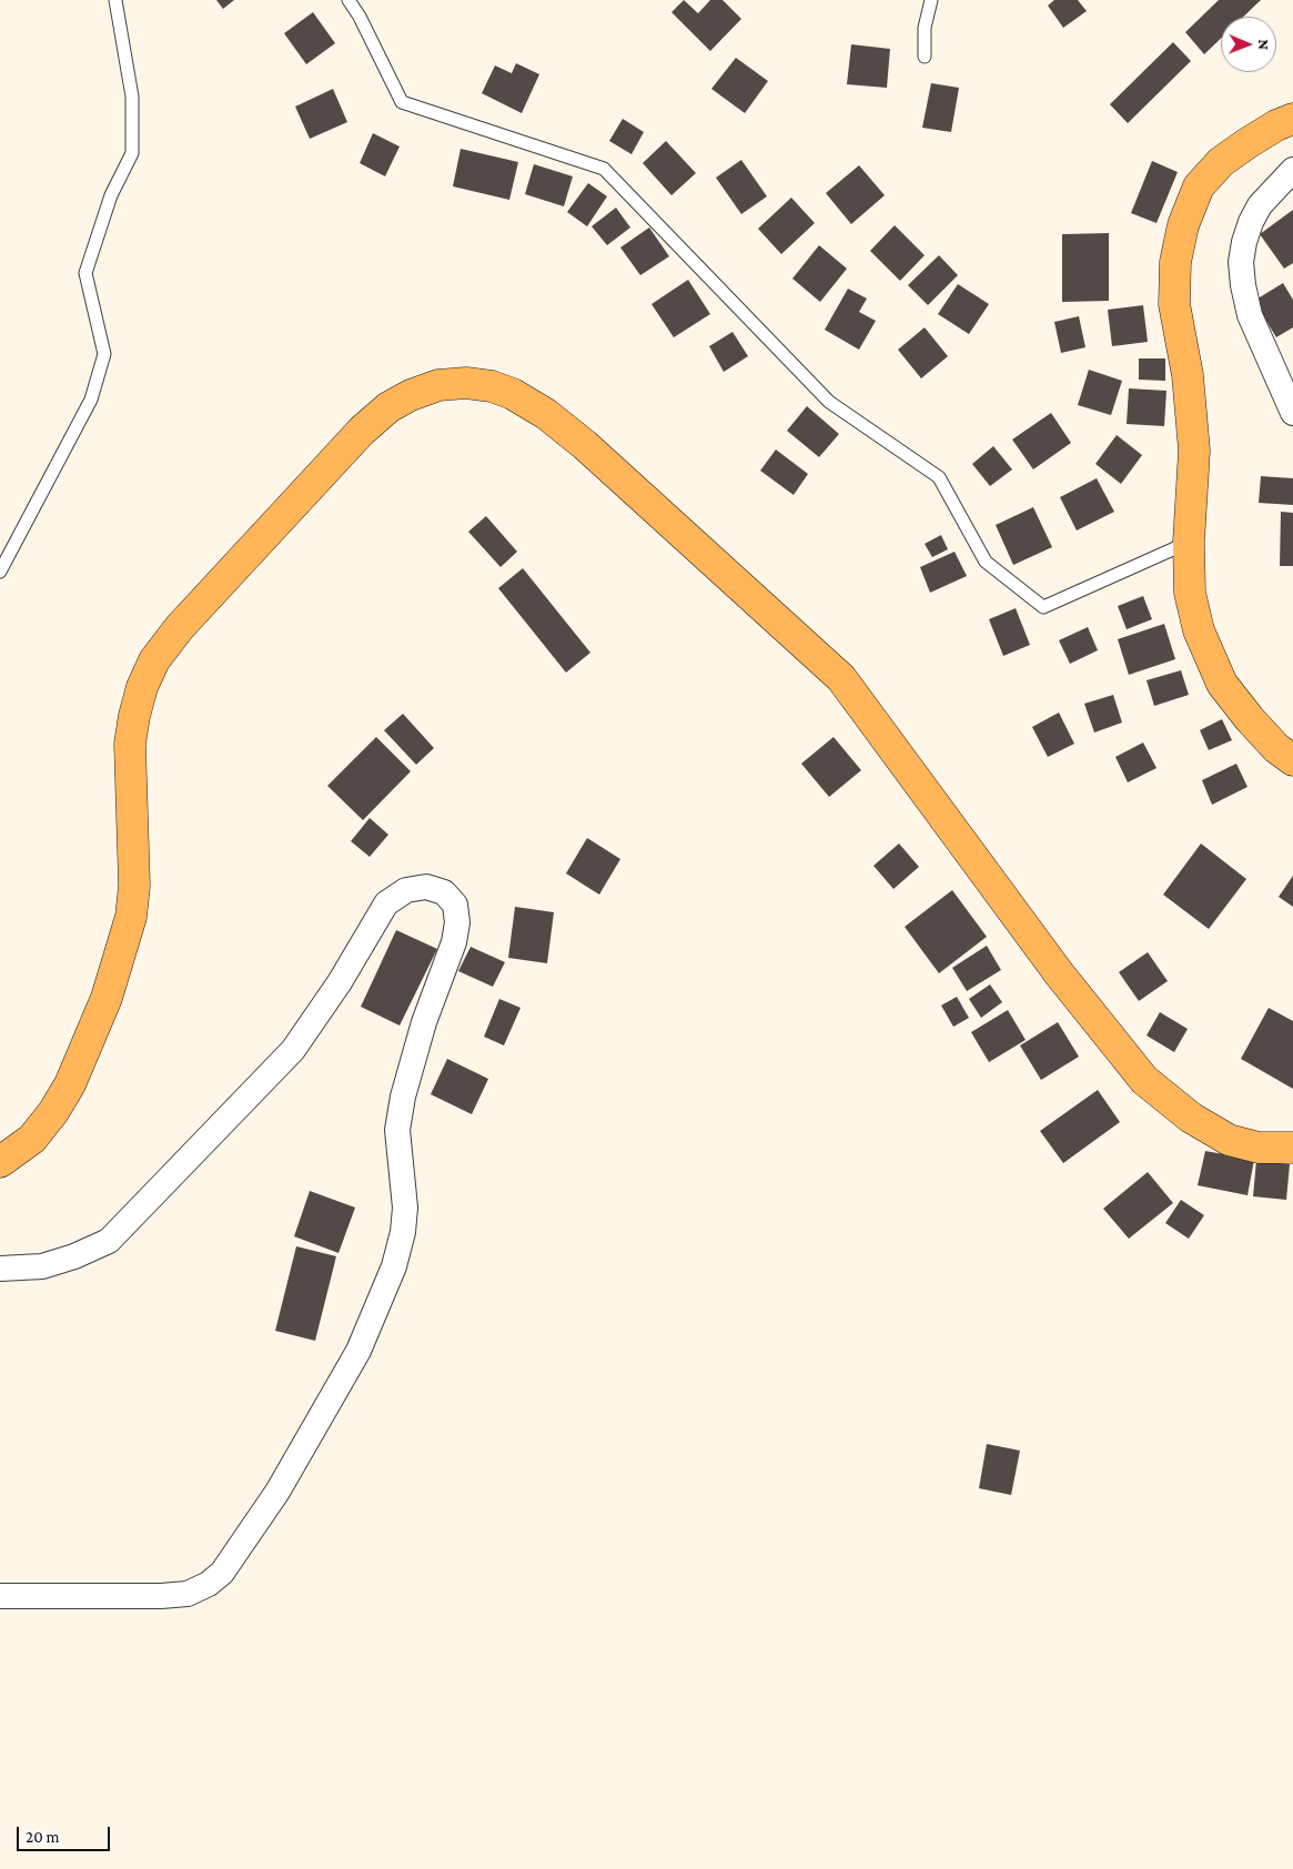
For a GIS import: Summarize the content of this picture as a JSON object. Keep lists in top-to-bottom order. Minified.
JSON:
{"scale_bar":"20 m","north":"right"}
